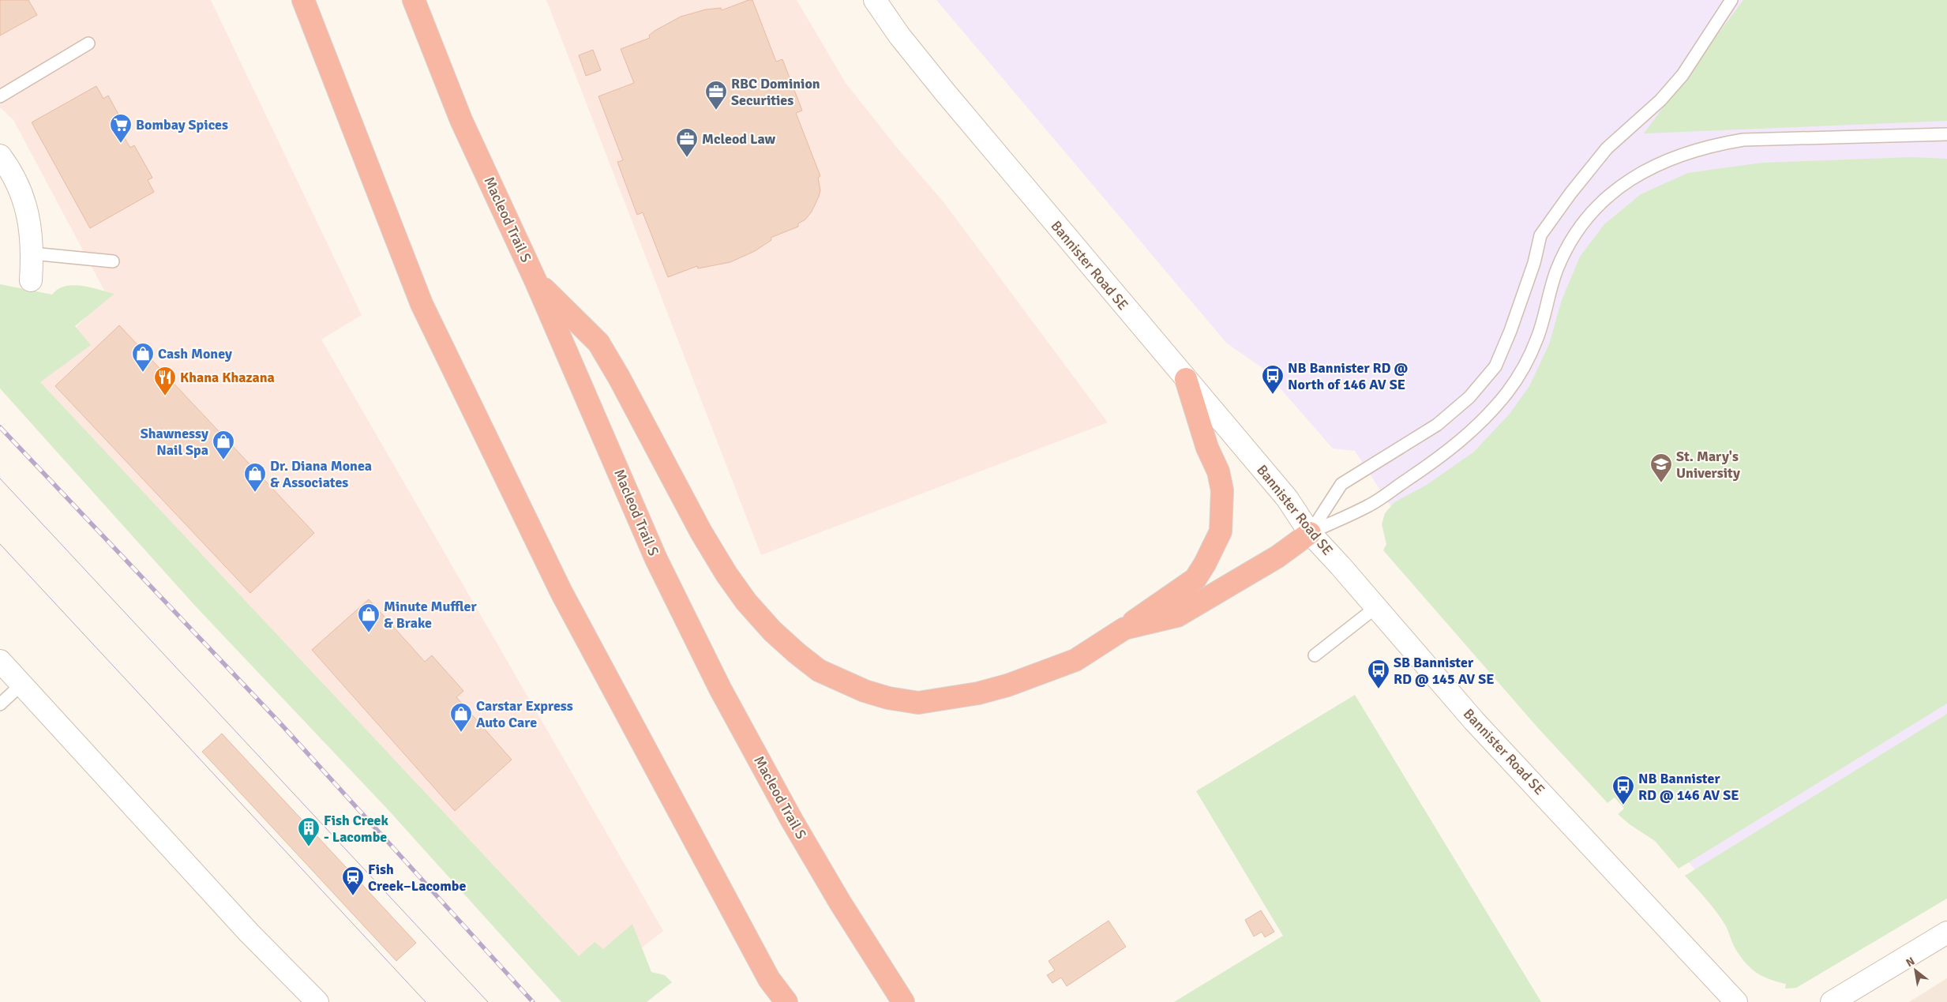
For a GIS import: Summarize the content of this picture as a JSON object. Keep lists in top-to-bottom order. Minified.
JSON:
{"streets":{"highway":["Macleod Trail S"],"street":["Bannister Road SE"]},"places":{"office":["RBC Dominion Securities","Mcleod Law"],"supermarket":["Bombay Spices"],"shop":["Cash Money","Shawnessy Nail Spa","Dr. Diana Monea & Associates","Minute Muffler & Brake","Carstar Express Auto Care"],"bus stop":["NB Bannister RD @ North of 146 AV SE","SB Bannister RD @ 145 AV SE","NB Bannister RD @ 146 AV SE"],"restaurant":["Khana Khazana"],"school or university":["St. Mary's University"],"building":["Fish Creek - Lacombe"],"station":["Fish Creek–Lacombe"]},"north":"top left"}
